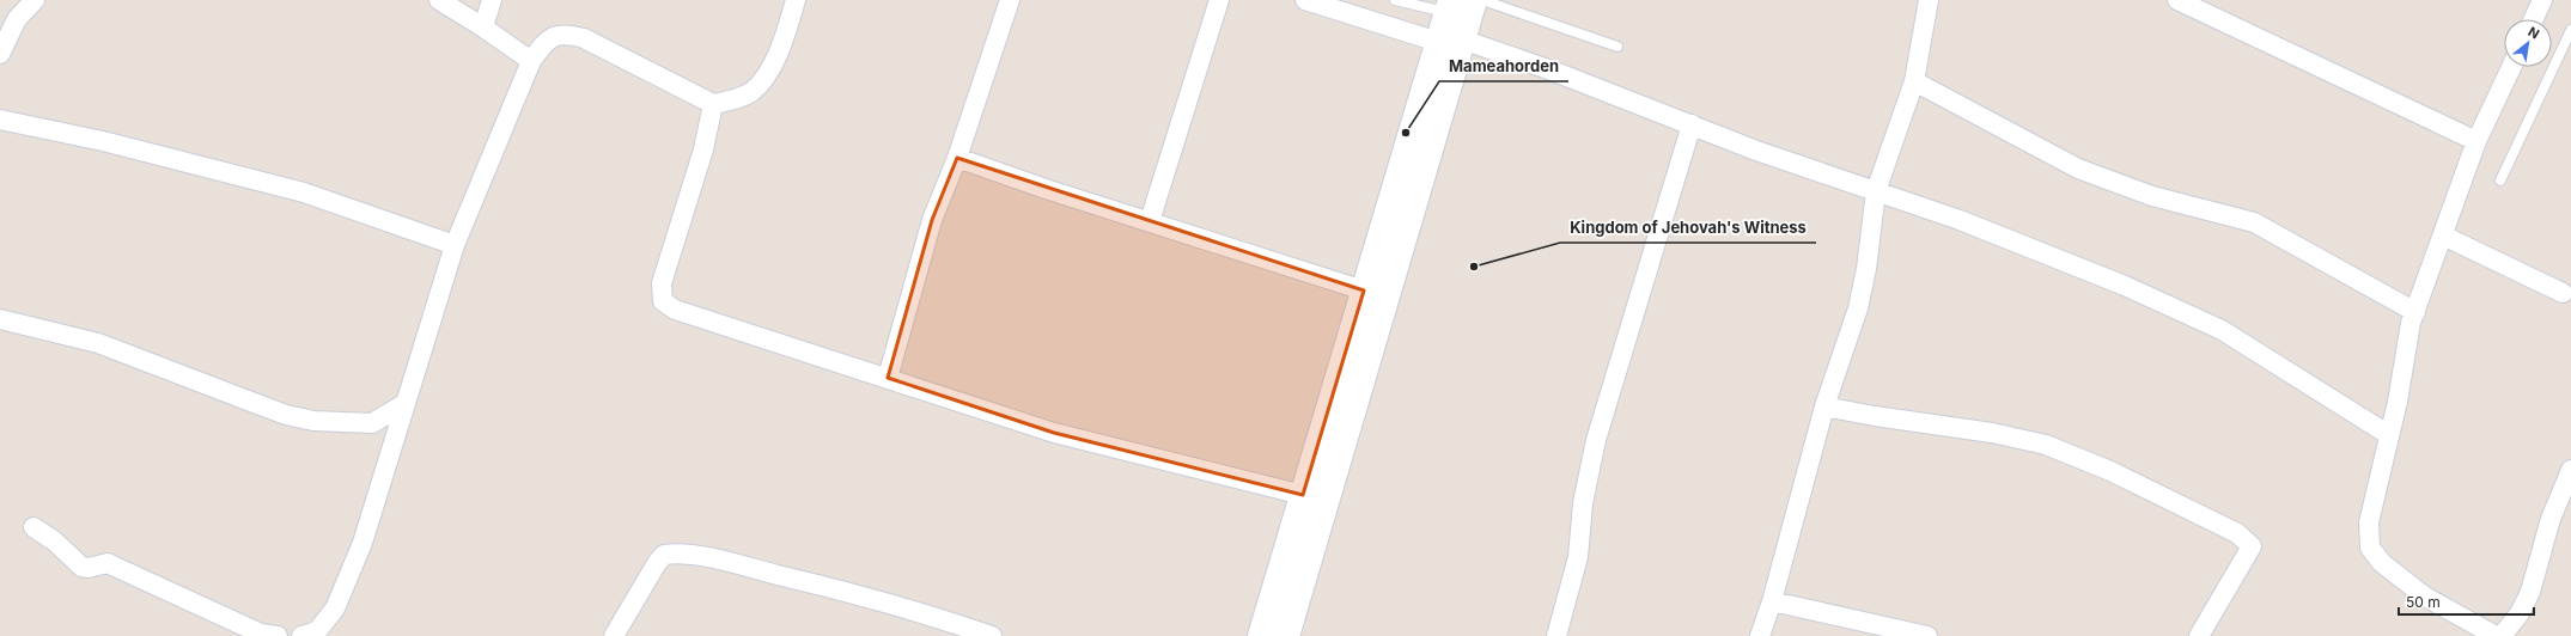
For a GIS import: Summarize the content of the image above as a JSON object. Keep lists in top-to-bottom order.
{
  "places": ["Mameahorden", "Kingdom of Jehovah's Witness"],
  "scale_bar": "50 m",
  "north": "top right"
}
